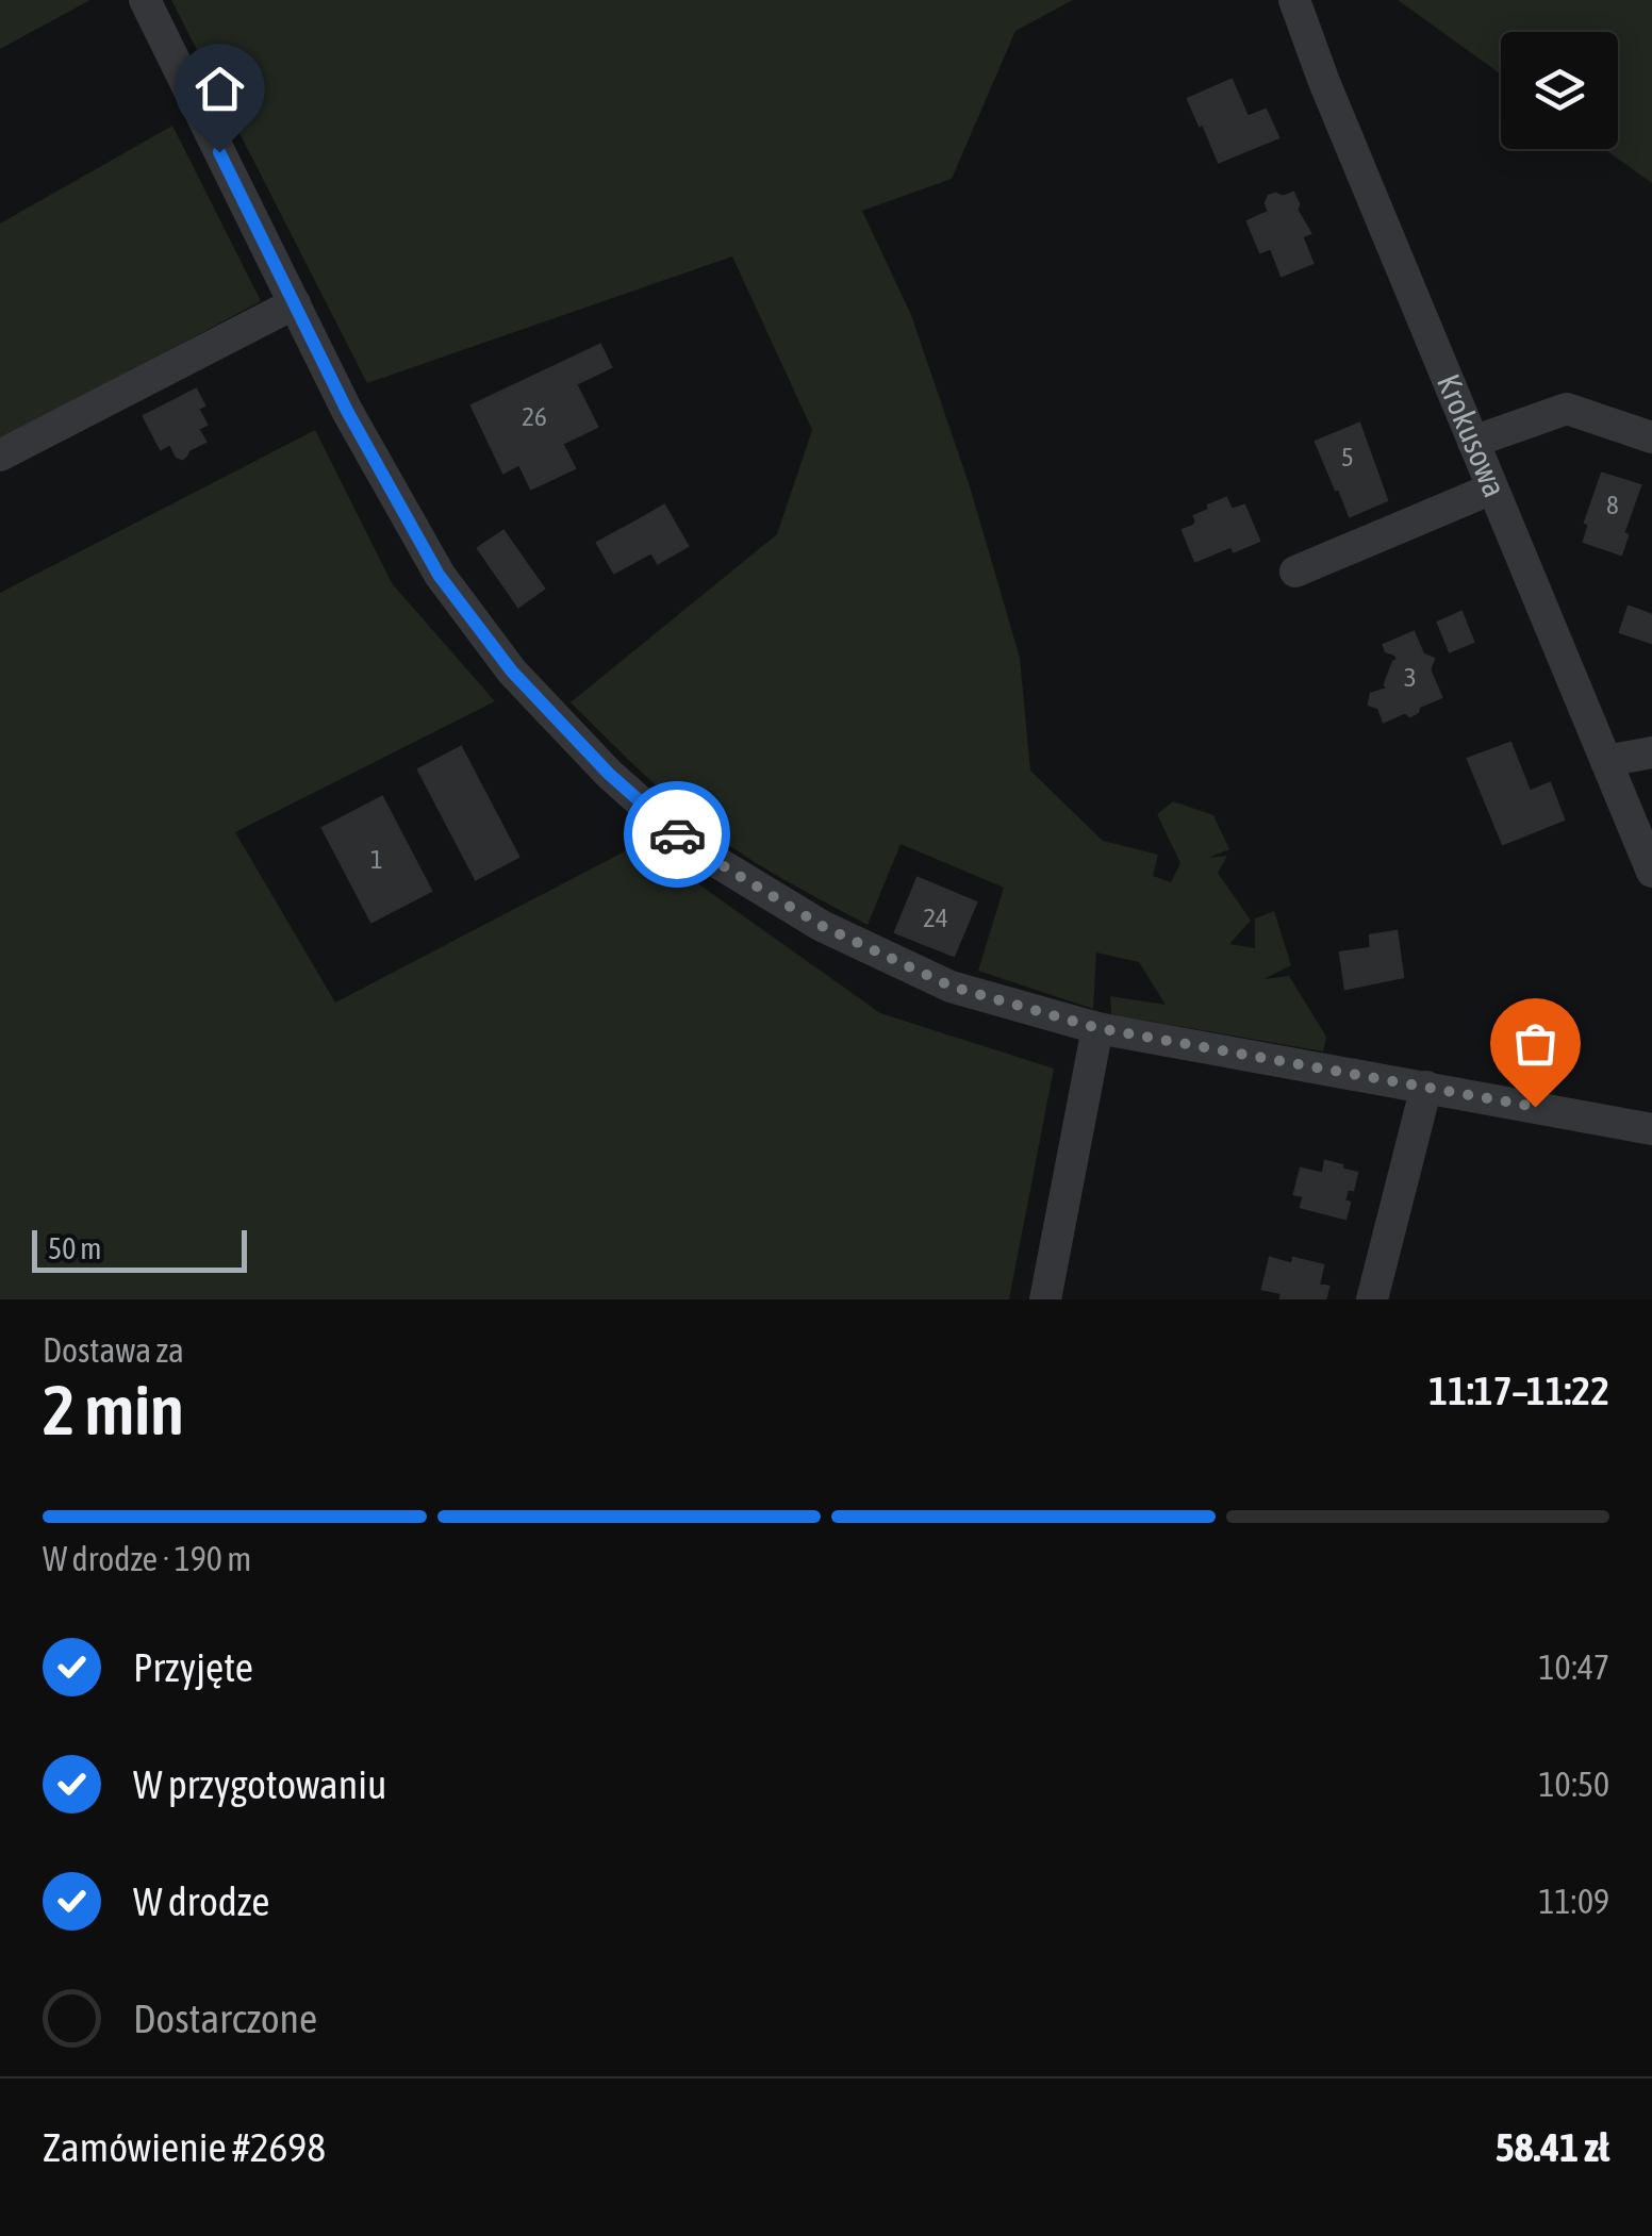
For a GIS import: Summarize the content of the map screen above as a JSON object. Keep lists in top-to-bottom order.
{
  "streets": {
    "street": ["Krokusowa"]
  },
  "house_numbers": [
    "26",
    "5",
    "8",
    "3",
    "1",
    "24"
  ],
  "scale_bar": "50 m",
  "page": {
    "scale": "50 m",
    "heading": ["2 min", "Dostawa za", "11:17–11:22"],
    "panel": ["Zamówienie #2698", "58.41 zł"],
    "bar": "W drodze · 190 m",
    "list": [
      ["Przyjęte", "10:47"],
      ["W przygotowaniu", "10:50"],
      ["W drodze", "11:09"],
      "Dostarczone"
    ]
  }
}
